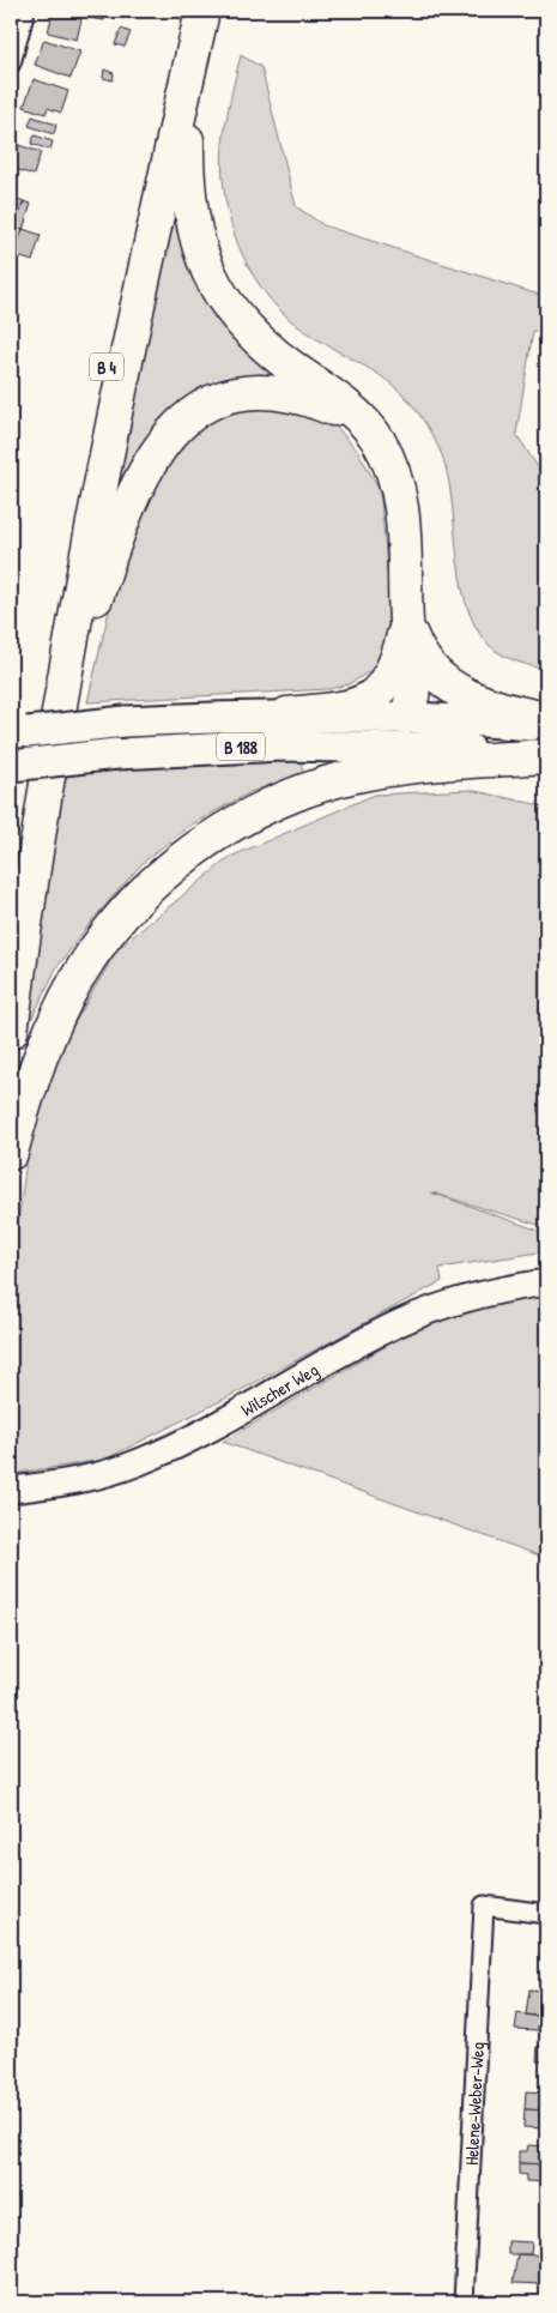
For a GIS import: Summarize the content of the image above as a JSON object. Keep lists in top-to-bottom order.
{
  "streets": {
    "highway": ["B 4"],
    "main road": ["B 188"],
    "street": ["Wilscher Weg", "Helene-Weber-Weg"]
  }
}
